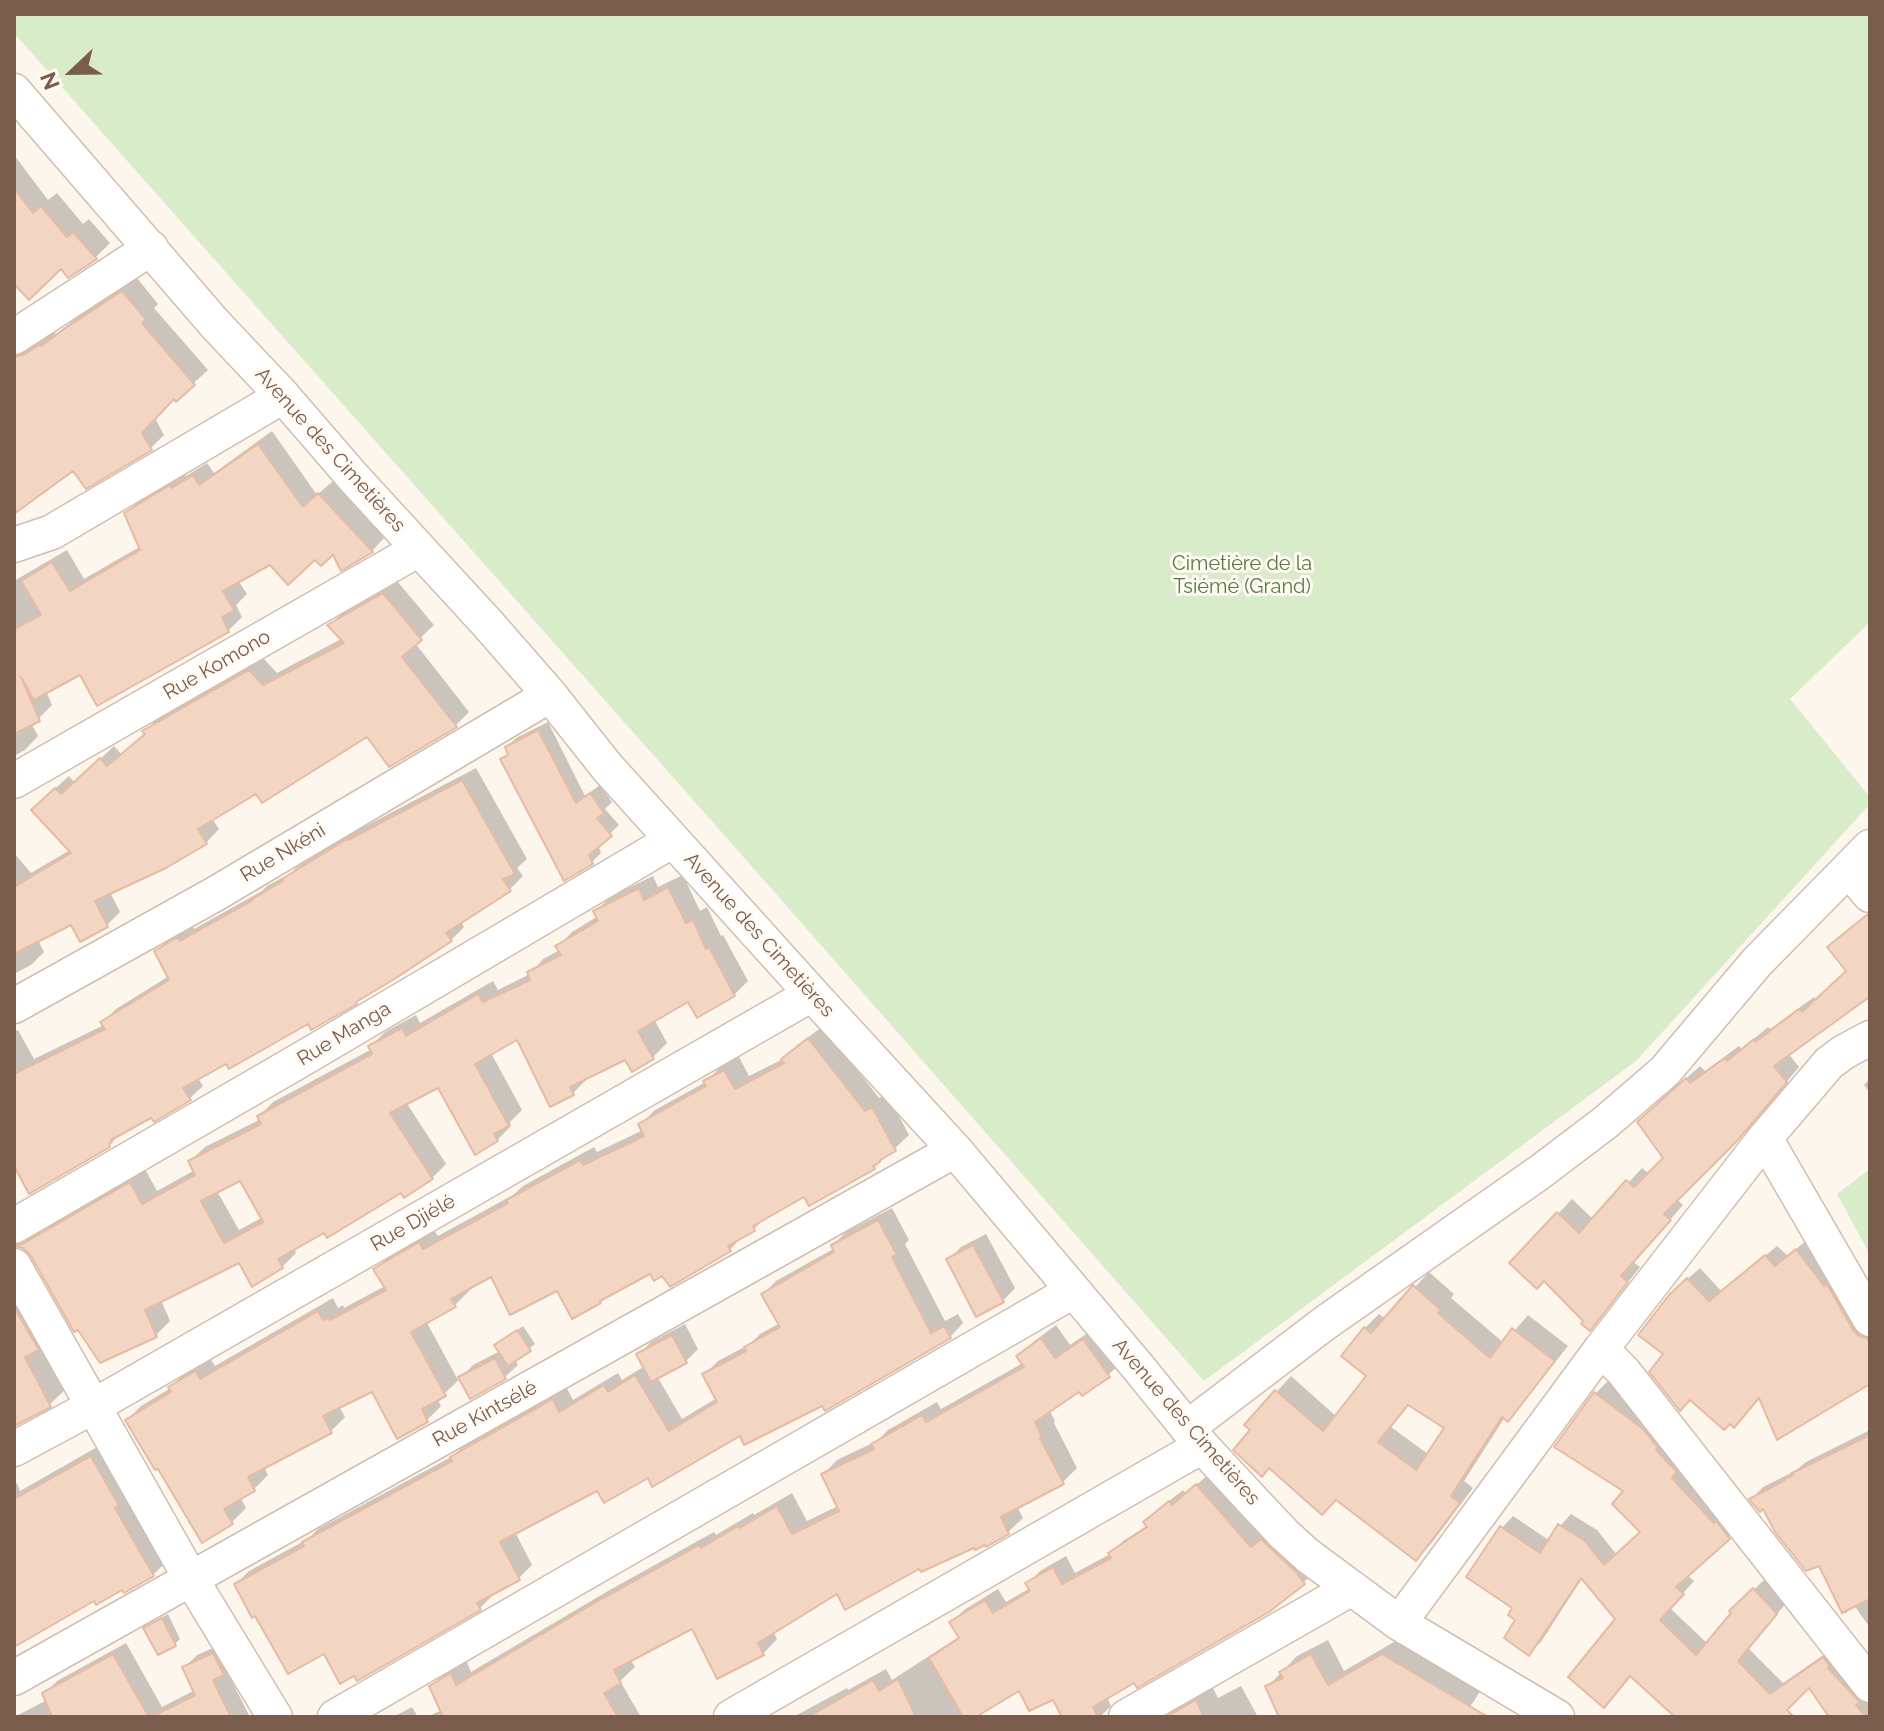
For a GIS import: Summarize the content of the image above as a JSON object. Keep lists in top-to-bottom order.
{
  "streets": {
    "street": [
      "Avenue des Cimetières",
      "Rue Komono",
      "Rue Nkéni",
      "Rue Manga",
      "Rue Djiélé",
      "Rue Kintsélé"
    ]
  },
  "crossings": [
    ["Avenue des Cimetières", "Rue Komono"],
    ["Avenue des Cimetières", "Rue Nkéni"],
    ["Avenue des Cimetières", "Rue Manga"],
    ["Avenue des Cimetières", "Rue Djiélé"],
    ["Avenue des Cimetières", "Rue Kintsélé"]
  ],
  "parks": ["Cimetière de la Tsiémé (Grand)"],
  "north": "left"
}
